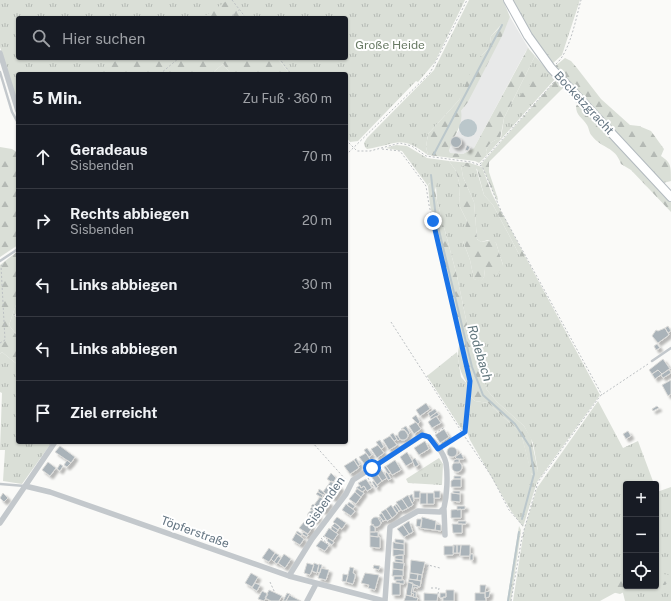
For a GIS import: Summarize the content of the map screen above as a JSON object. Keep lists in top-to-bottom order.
{
  "streets": {
    "street": ["Bocketzgracht", "Sisbenden", "Töpferstraße"]
  },
  "crossings": [
    ["Sisbenden", "Töpferstraße"]
  ],
  "water": ["Rodebach"],
  "parks": ["Große Heide"],
  "page": {
    "search": "Hier suchen",
    "heading": ["5 Min.", "Zu Fuß · 360 m"],
    "list": [
      ["Geradeaus", "Sisbenden", "70 m"],
      ["Rechts abbiegen", "Sisbenden", "20 m"],
      ["Links abbiegen", "30 m"],
      ["Links abbiegen", "240 m"],
      "Ziel erreicht"
    ],
    "map_buttons": ["+", "−"]
  }
}
